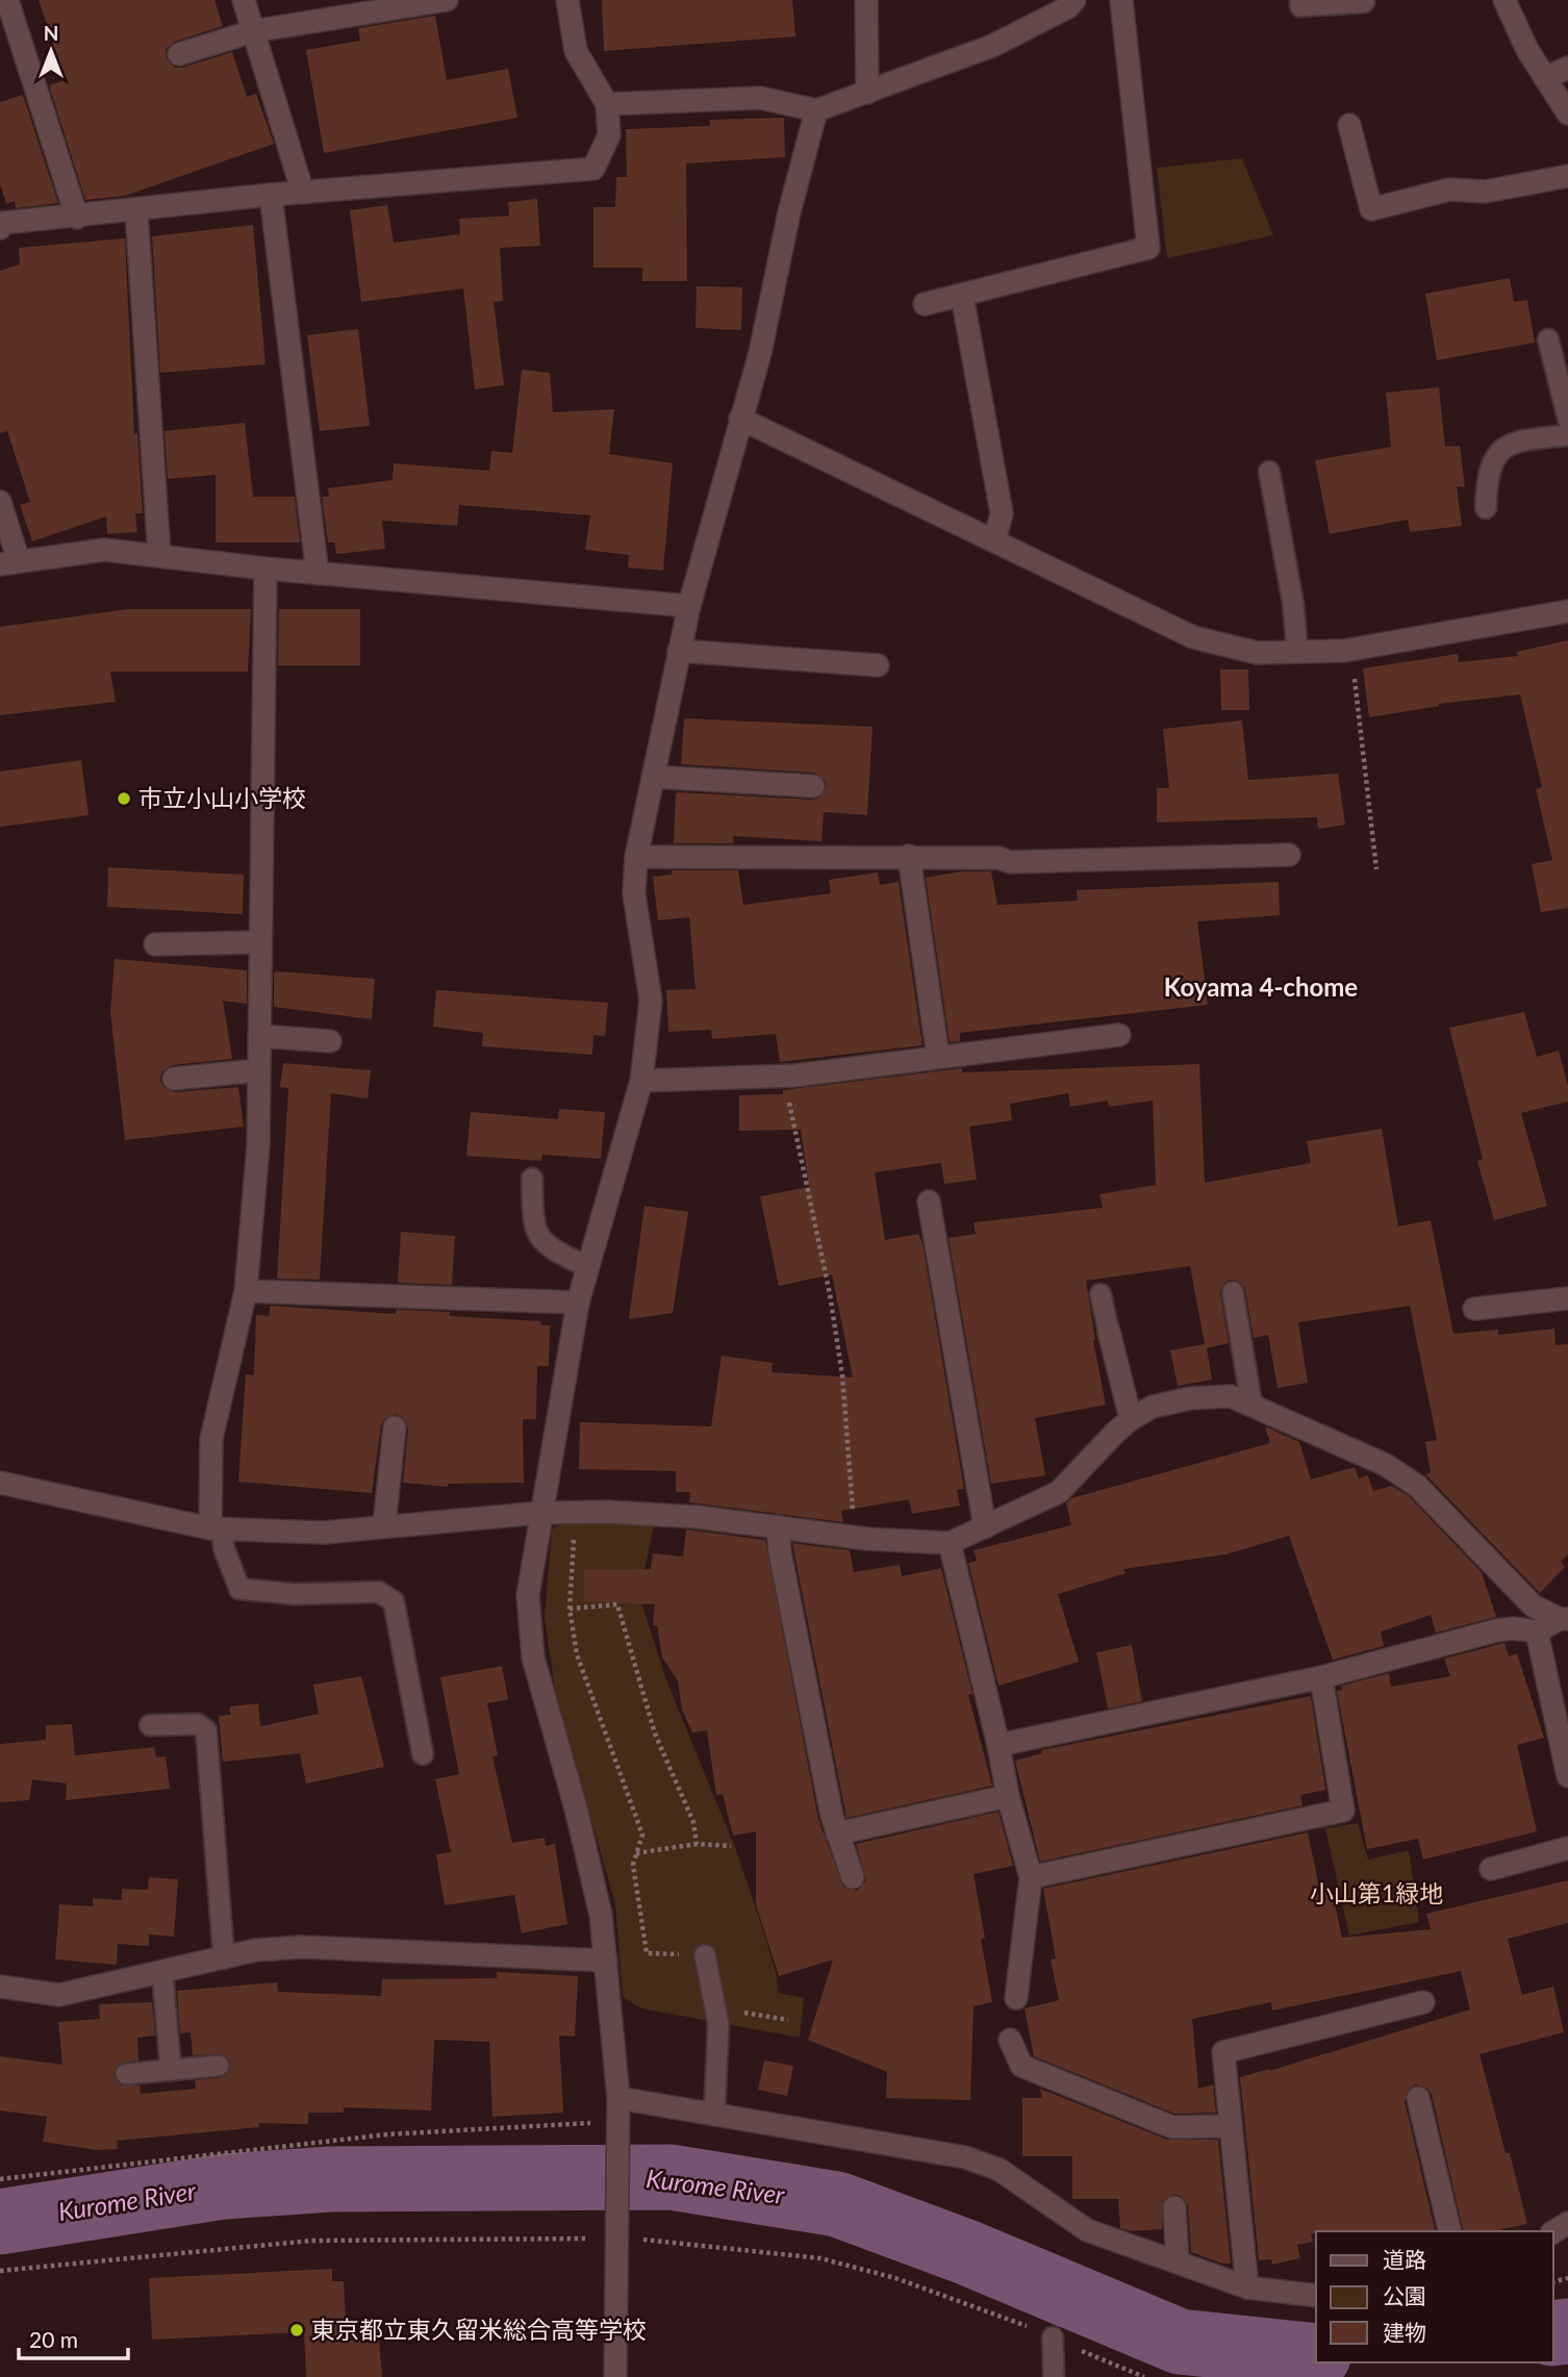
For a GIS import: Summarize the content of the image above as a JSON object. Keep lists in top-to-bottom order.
{
  "districts": ["Koyama 4-chome"],
  "water": ["Kurome River"],
  "parks": ["小山第1緑地"],
  "places": ["市立小山小学校", "東京都立東久留米総合高等学校"],
  "legend": ["道路", "公園", "建物"],
  "scale_bar": "20 m",
  "north": "top"
}
